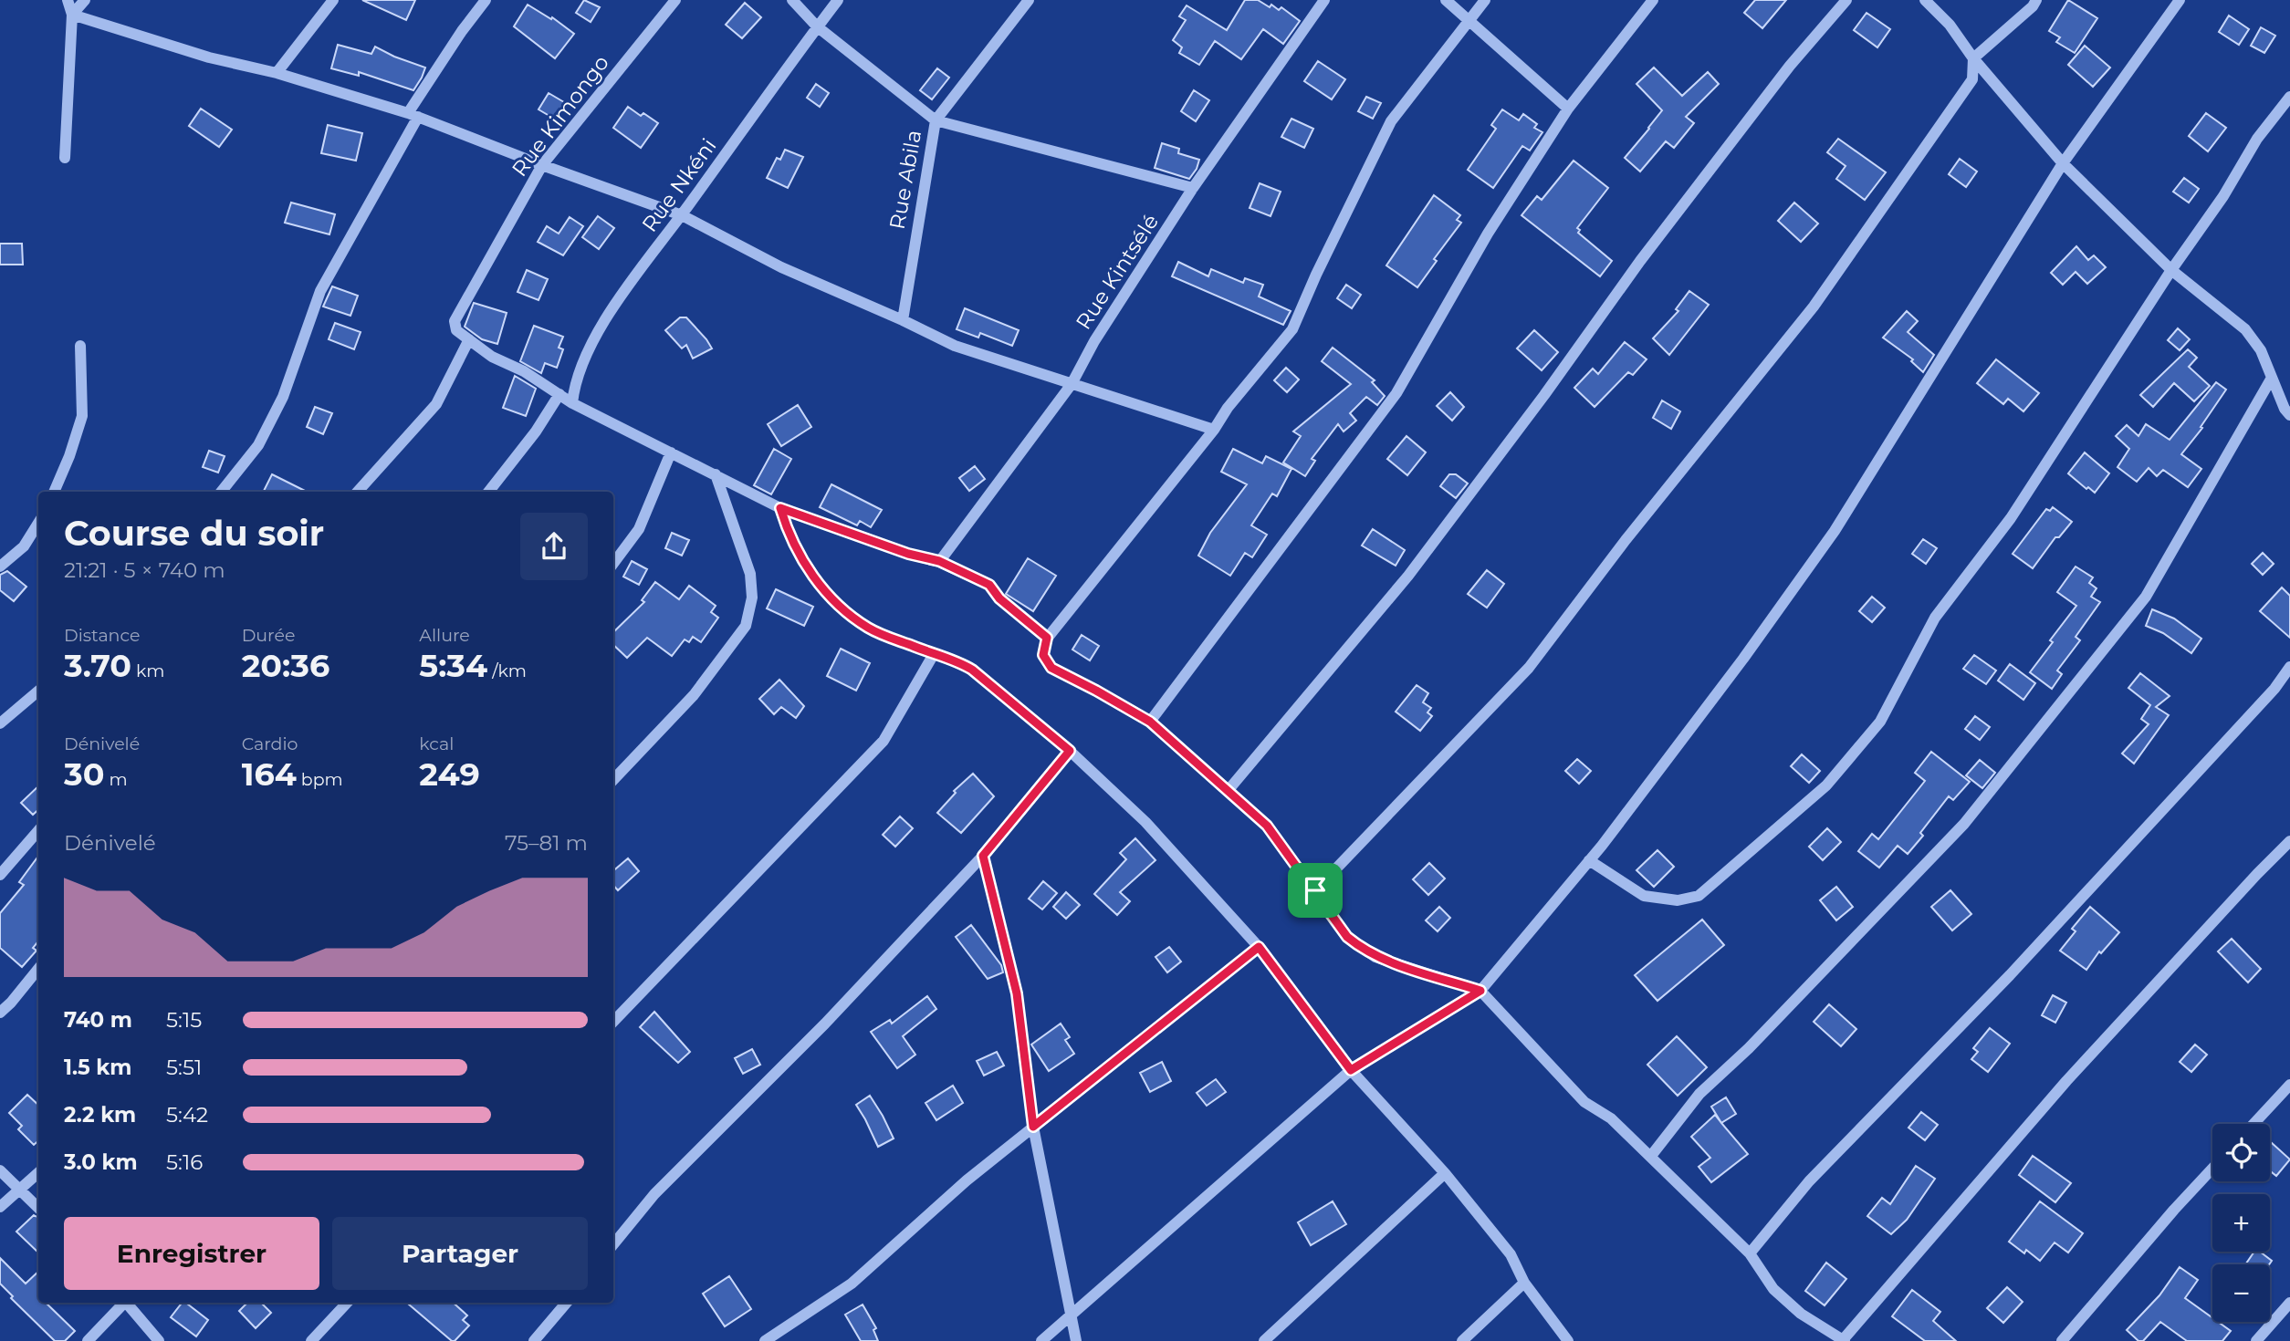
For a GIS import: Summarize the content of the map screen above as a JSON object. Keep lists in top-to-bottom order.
{
  "streets": {
    "street": [
      "Rue Kimongo",
      "Rue Abila",
      "Rue Nkéni",
      "Rue Kintsélé"
    ]
  },
  "page": {
    "heading": ["Course du soir", "21:21 · 5 × 740 m"],
    "stats": [
      ["Distance", "3.70 km"],
      ["Durée", "20:36"],
      ["Allure", "5:34 /km"],
      ["Dénivelé", "30 m"],
      ["Cardio", "164 bpm"],
      ["kcal", "249"]
    ],
    "chart": ["Dénivelé", "75–81 m"],
    "list": [
      {
        "name": "740 m",
        "note": "5:15"
      },
      {
        "name": "1.5 km",
        "note": "5:51"
      },
      {
        "name": "2.2 km",
        "note": "5:42"
      },
      {
        "name": "3.0 km",
        "note": "5:16"
      }
    ],
    "map_buttons": ["+", "−"],
    "buttons": ["Enregistrer", "Partager"]
  }
}
